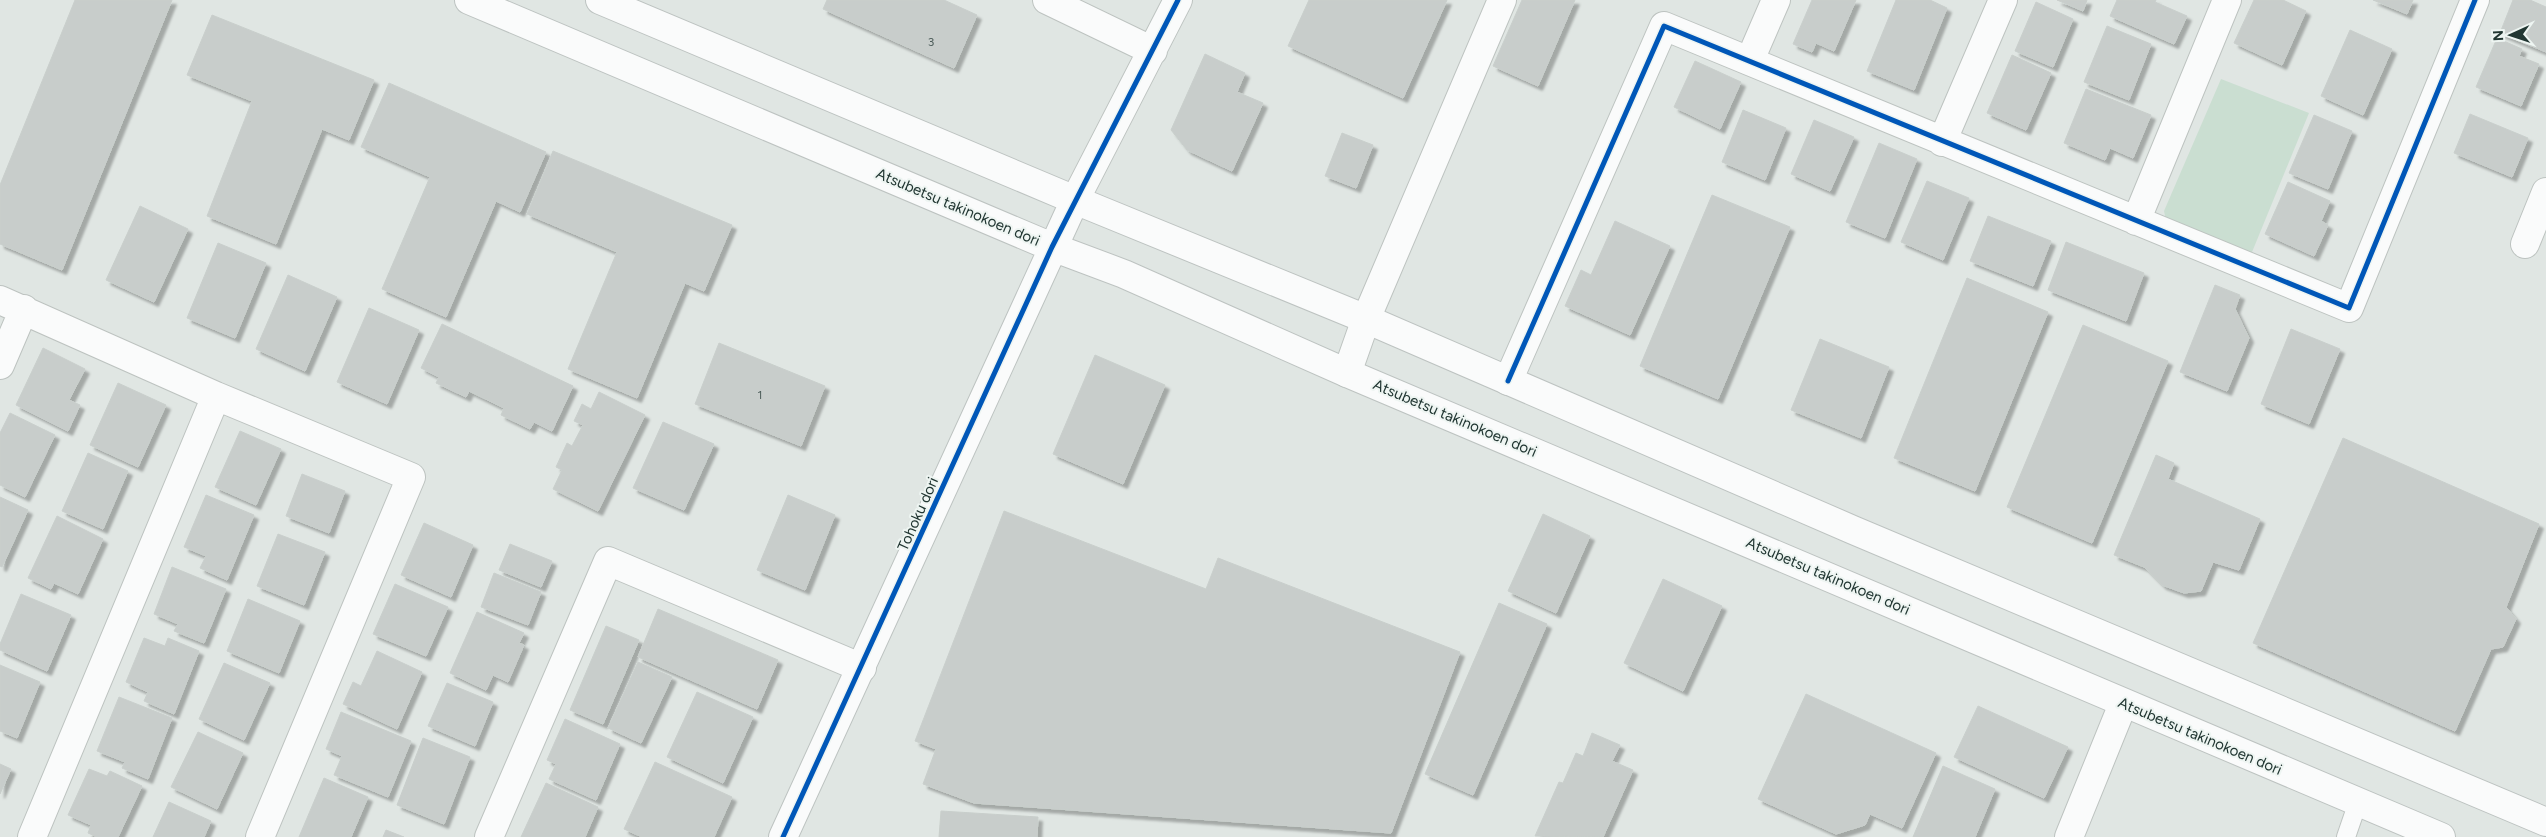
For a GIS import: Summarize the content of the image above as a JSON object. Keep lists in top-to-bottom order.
{
  "streets": {
    "street": ["Atsubetsu takinokoen dori", "Tohoku dori"]
  },
  "crossings": [
    ["Atsubetsu takinokoen dori", "Tohoku dori"]
  ],
  "house_numbers": ["3", "1"],
  "north": "left"
}
